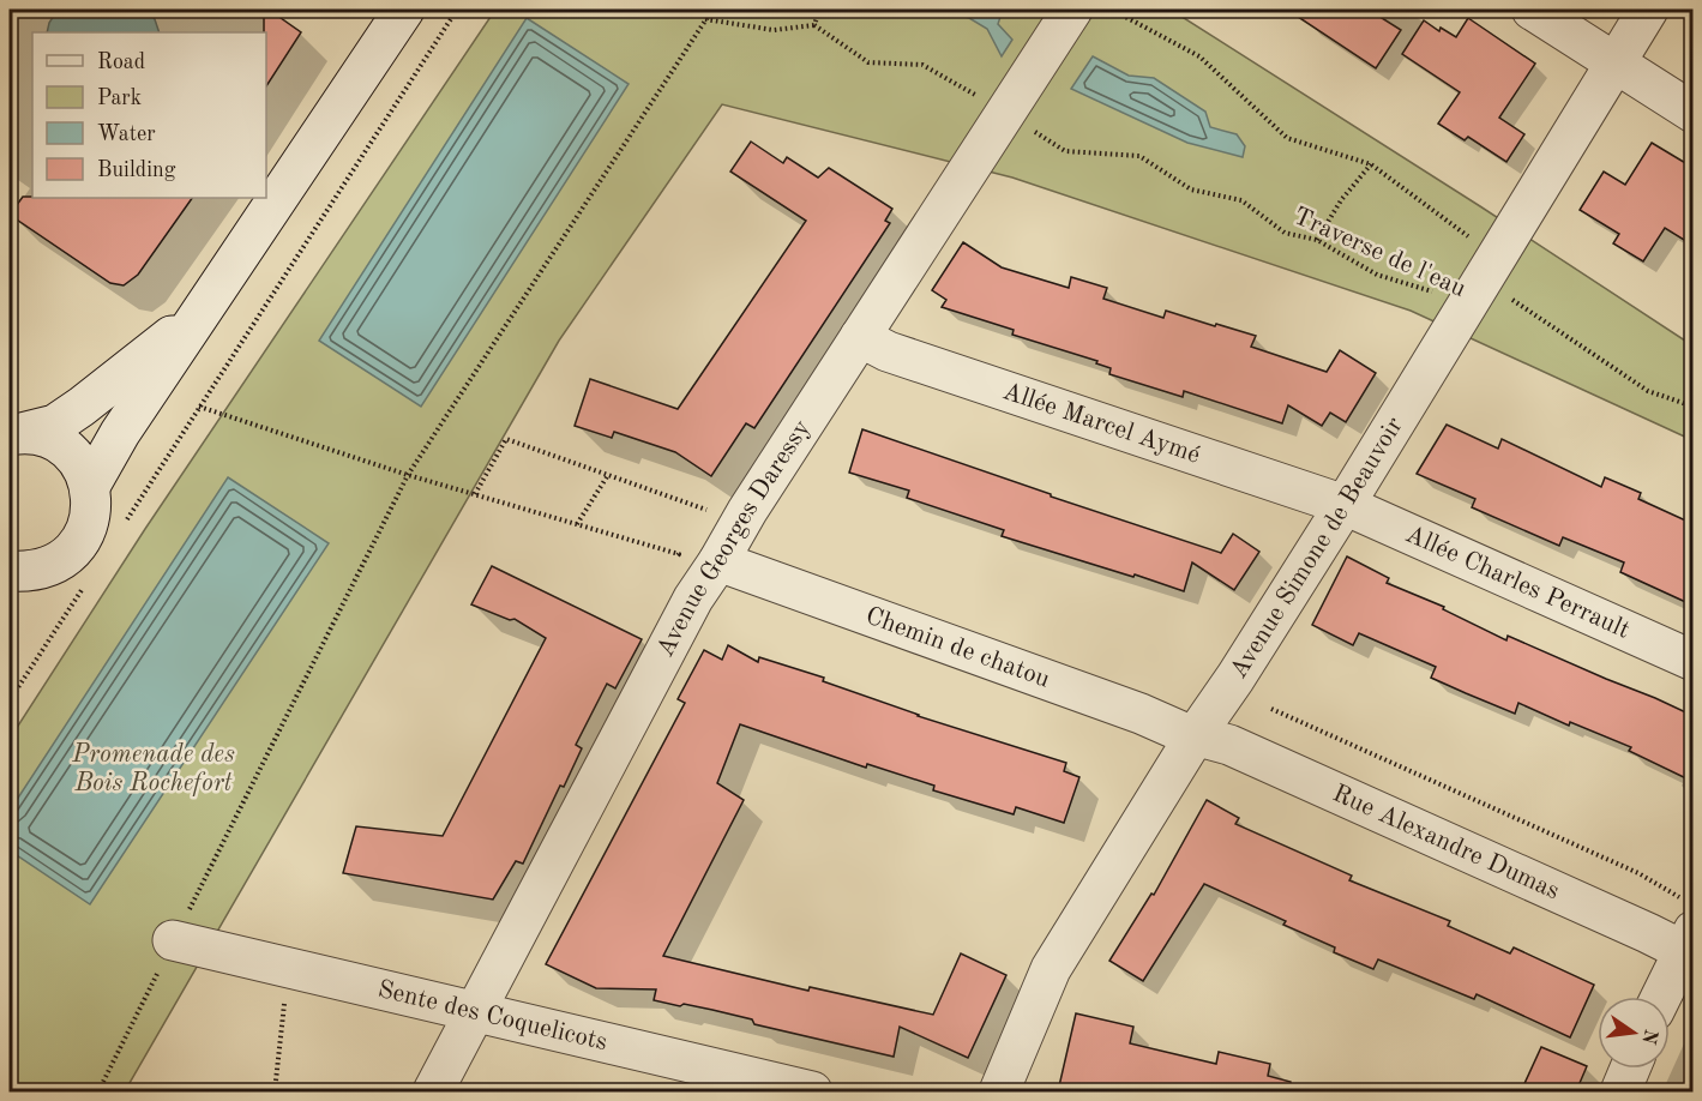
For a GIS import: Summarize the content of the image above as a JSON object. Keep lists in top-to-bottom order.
{
  "streets": {
    "street": [
      "Allée Marcel Aymé",
      "Avenue Georges Daressy",
      "Avenue Simone de Beauvoir",
      "Allée Charles Perrault",
      "Chemin de chatou",
      "Rue Alexandre Dumas",
      "Sente des Coquelicots"
    ],
    "path": ["Traverse de l'eau"]
  },
  "crossings": [
    ["Traverse de l'eau", "Avenue Georges Daressy"],
    ["Traverse de l'eau", "Avenue Simone de Beauvoir"],
    ["Allée Marcel Aymé", "Avenue Georges Daressy"],
    ["Allée Marcel Aymé", "Avenue Simone de Beauvoir"],
    ["Allée Marcel Aymé", "Allée Charles Perrault"],
    ["Avenue Georges Daressy", "Chemin de chatou"],
    ["Avenue Georges Daressy", "Sente des Coquelicots"],
    ["Avenue Simone de Beauvoir", "Allée Charles Perrault"],
    ["Avenue Simone de Beauvoir", "Chemin de chatou"],
    ["Avenue Simone de Beauvoir", "Rue Alexandre Dumas"],
    ["Chemin de chatou", "Rue Alexandre Dumas"]
  ],
  "parks": ["Promenade des Bois Rochefort"],
  "legend": [
    "Road",
    "Park",
    "Water",
    "Building"
  ],
  "north": "right"
}
